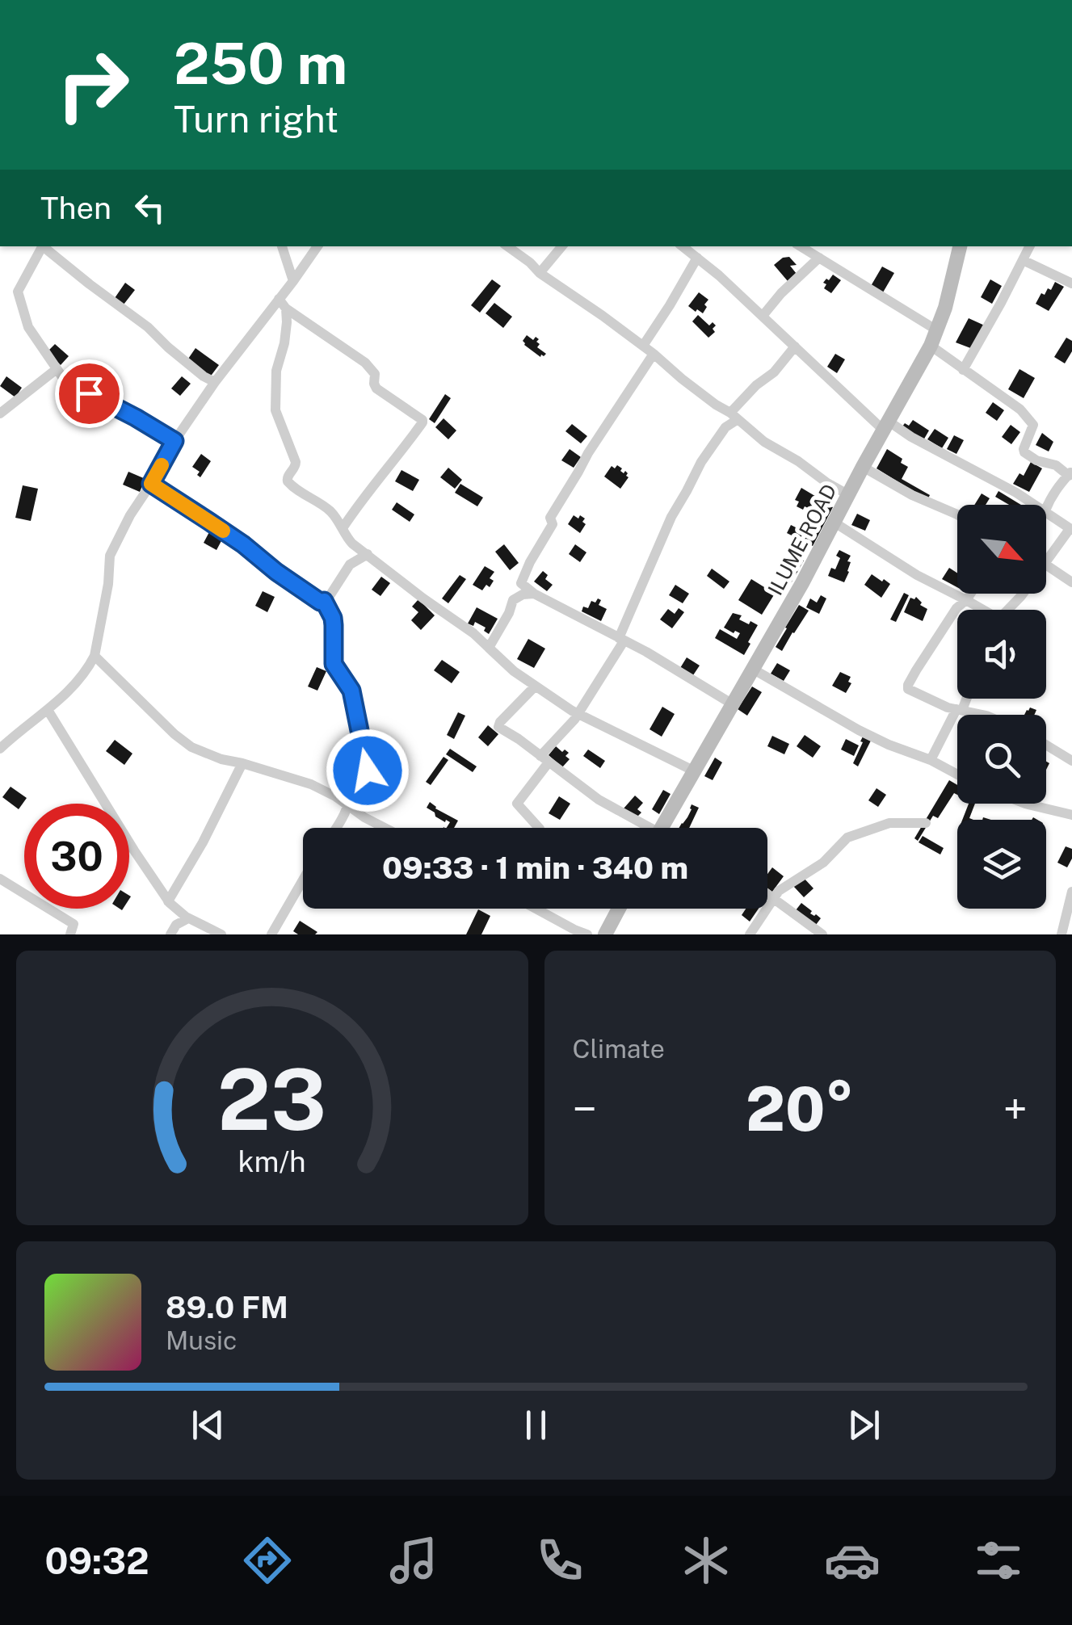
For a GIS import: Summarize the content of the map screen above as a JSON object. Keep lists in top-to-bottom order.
{
  "streets": {
    "street": ["ILUME ROAD"]
  },
  "north": "bottom right",
  "page": {
    "turn": ["250 m", "Turn right"],
    "then": "Then",
    "limit": "30",
    "trip": "09:33 · 1 min · 340 m",
    "tile": "Climate",
    "heat": ["−", "20°", "+"],
    "song": ["89.0 FM", "Music"],
    "tabs": "09:32",
    "gauge": ["23", "km/h"]
  }
}
